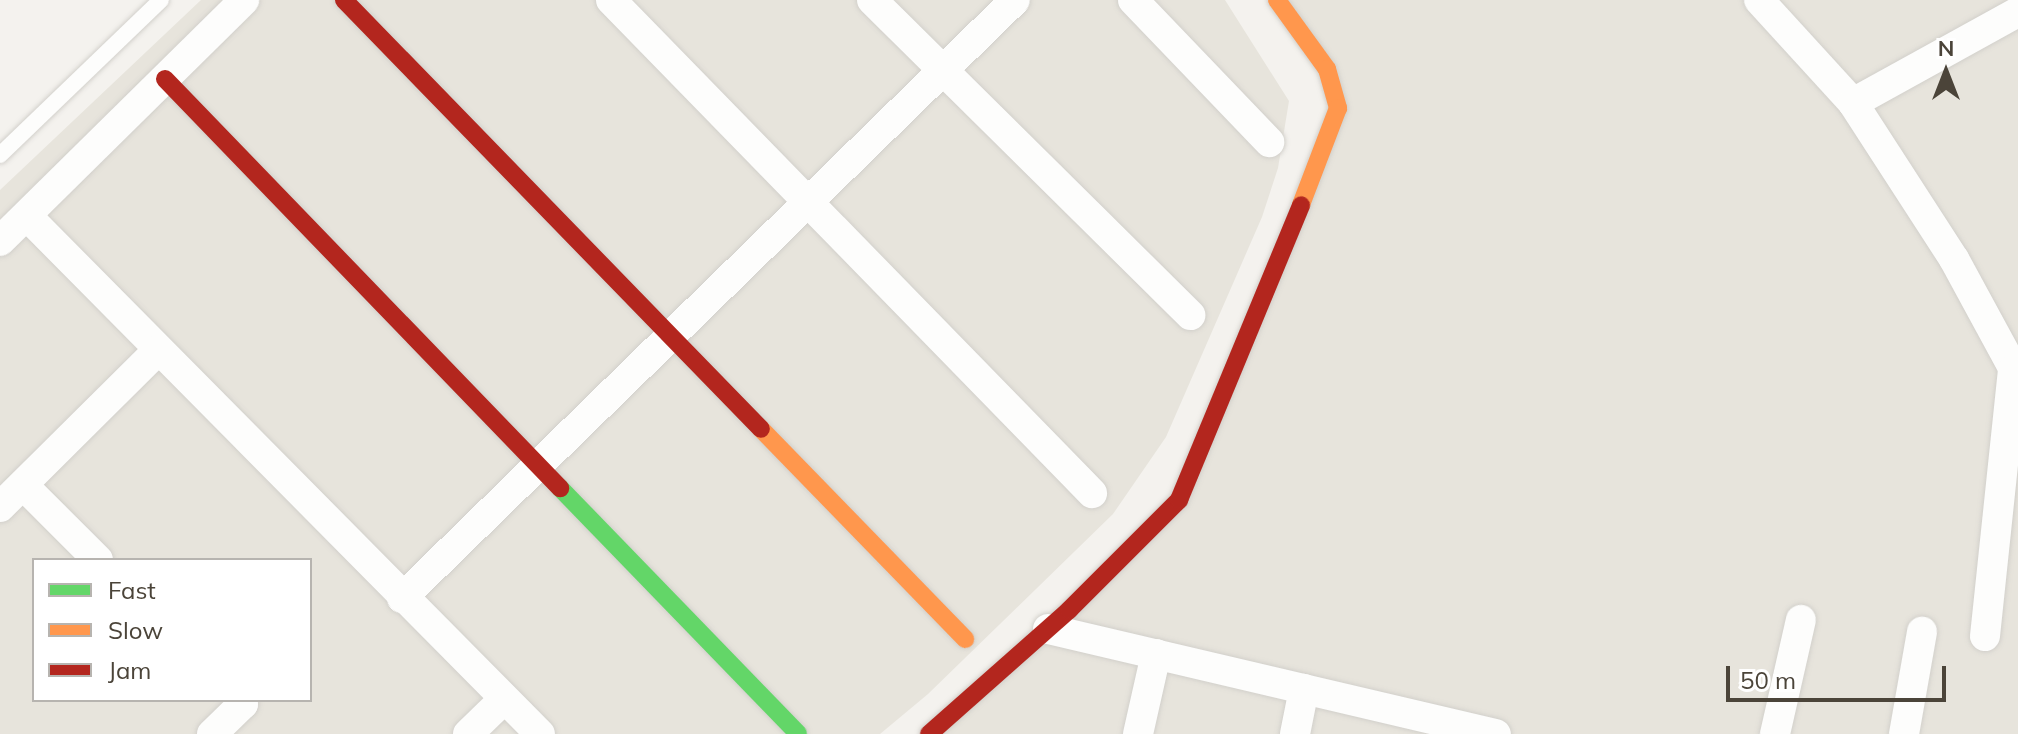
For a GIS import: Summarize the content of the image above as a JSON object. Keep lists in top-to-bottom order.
{
  "legend": ["Fast", "Slow", "Jam"],
  "scale_bar": "50 m",
  "north": "top"
}
